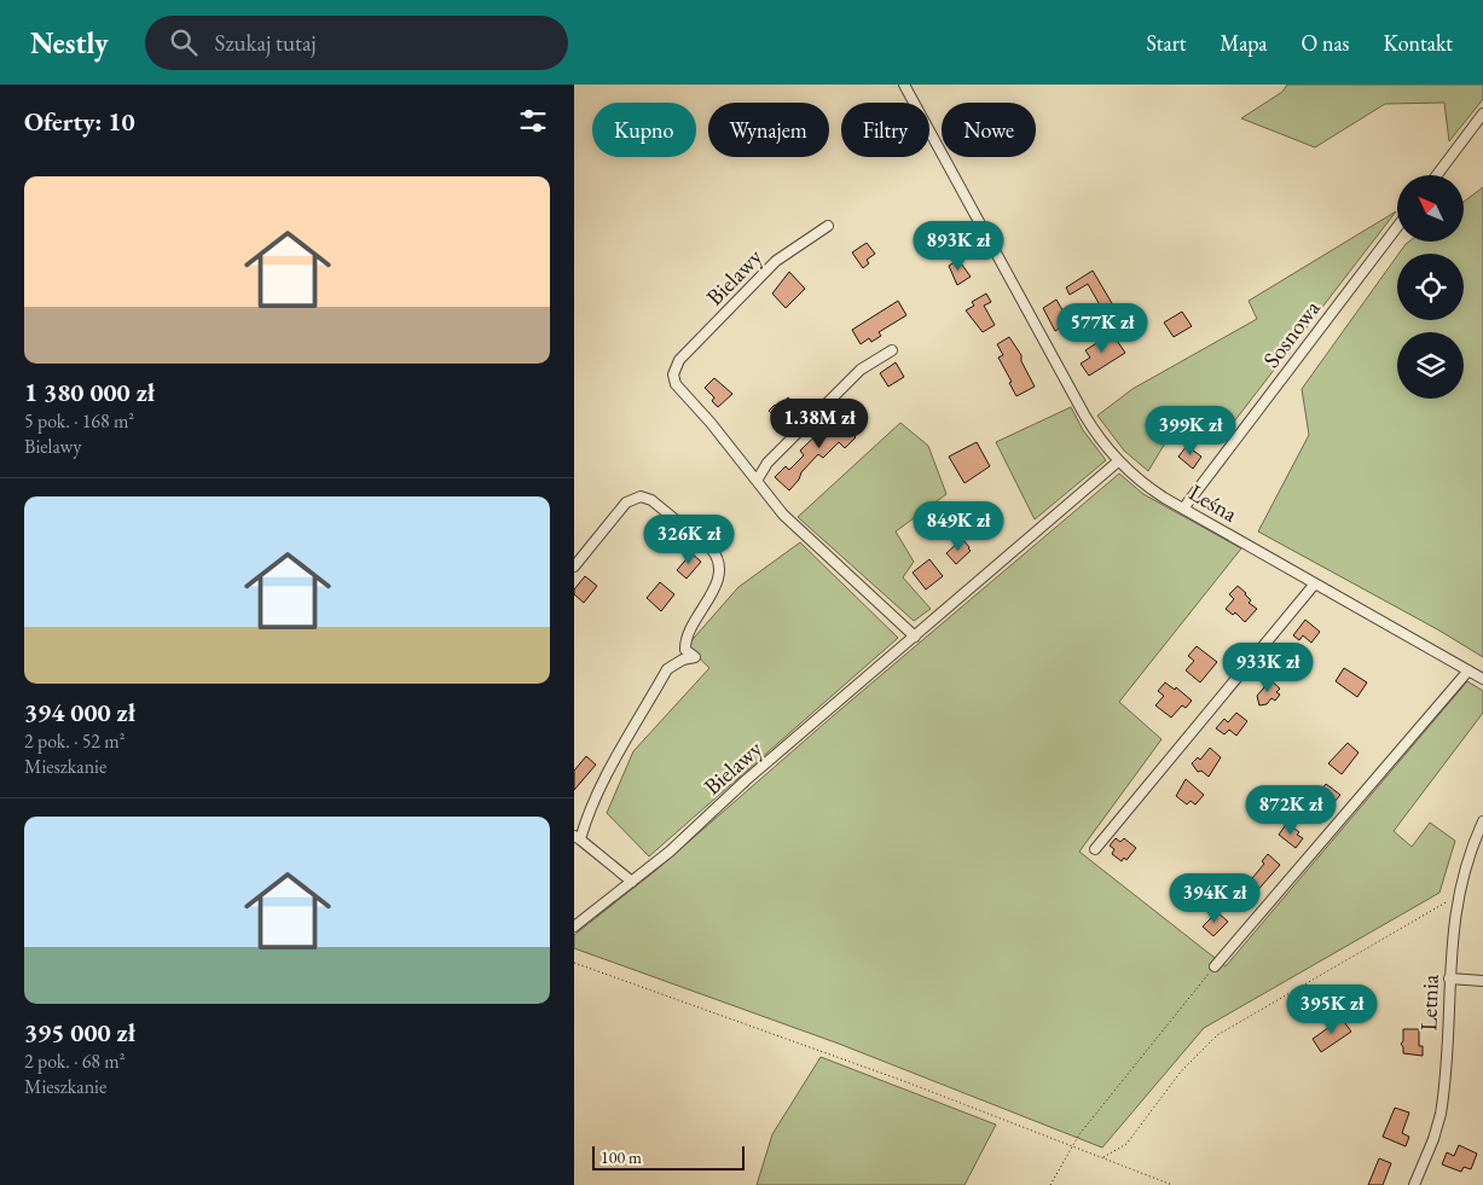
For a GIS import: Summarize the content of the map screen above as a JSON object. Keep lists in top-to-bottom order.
{
  "streets": {
    "street": [
      "Bielawy",
      "Sosnowa",
      "Leśna",
      "Letnia"
    ]
  },
  "crossings": [
    ["Bielawy", "Leśna"],
    ["Sosnowa", "Leśna"]
  ],
  "scale_bar": "100 m",
  "north": "top left",
  "page": {
    "header": "Nestly",
    "search": "Szukaj tutaj",
    "nav": [
      "Start",
      "Mapa",
      "O nas",
      "Kontakt"
    ],
    "heading": "Oferty: 10",
    "chip": [
      "Kupno",
      "Wynajem",
      "Filtry",
      "Nowe"
    ],
    "list": [
      {
        "name": "1 380 000 zł",
        "note": "5 pok. · 168 m² · Bielawy"
      },
      {
        "name": "394 000 zł",
        "note": "2 pok. · 52 m² · Mieszkanie"
      },
      {
        "name": "395 000 zł",
        "note": "2 pok. · 68 m² · Mieszkanie"
      }
    ],
    "price": [
      "893K zł",
      "577K zł",
      "1.38M zł",
      "399K zł",
      "849K zł",
      "326K zł",
      "933K zł",
      "872K zł",
      "394K zł",
      "395K zł"
    ],
    "scale": "100 m"
  }
}
